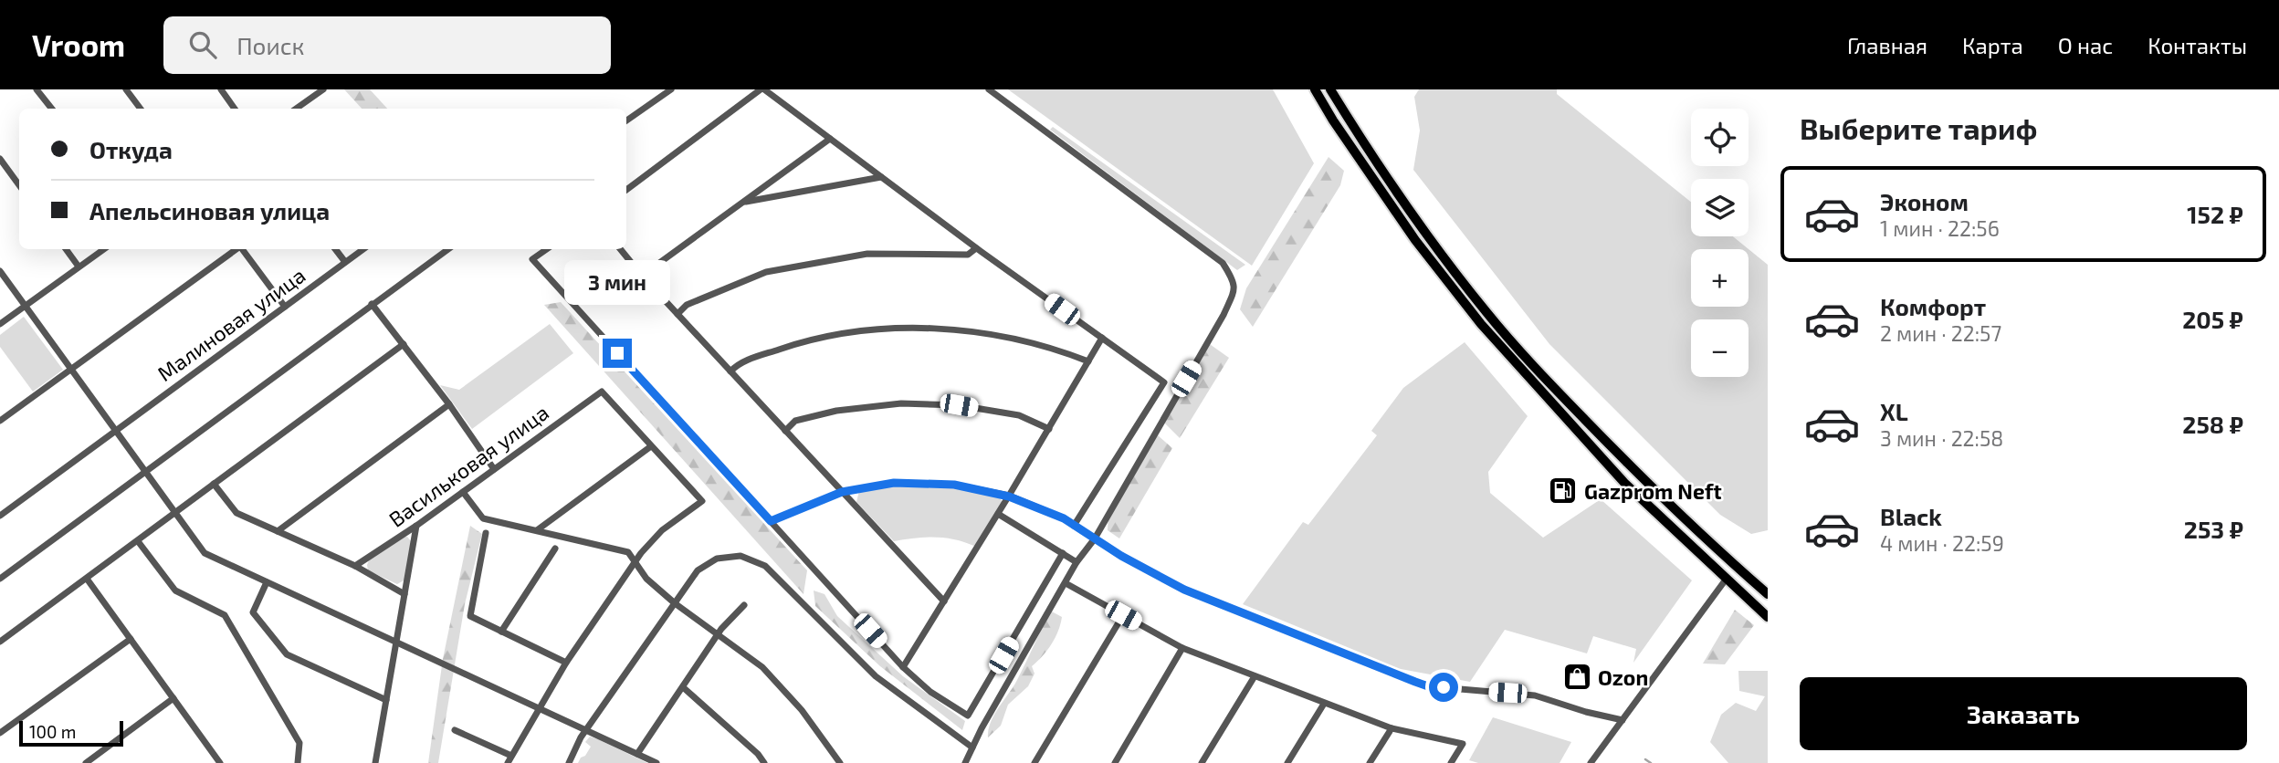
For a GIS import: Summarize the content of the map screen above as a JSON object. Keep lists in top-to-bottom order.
{
  "streets": {
    "street": ["Малиновая улица", "Васильковая улица"]
  },
  "places": {
    "fuel station": ["Gazprom Neft"],
    "shop": ["Ozon"]
  },
  "scale_bar": "100 m",
  "page": {
    "header": "Vroom",
    "search": "Поиск",
    "nav": [
      "Главная",
      "Карта",
      "О нас",
      "Контакты"
    ],
    "heading": "Выберите тариф",
    "map_buttons": ["+", "−"],
    "banner": ["Откуда", "Апельсиновая улица"],
    "list": [
      {
        "name": "Эконом",
        "note": "1 мин · 22:56",
        "value": "152 ₽"
      },
      {
        "name": "Комфорт",
        "note": "2 мин · 22:57",
        "value": "205 ₽"
      },
      {
        "name": "XL",
        "note": "3 мин · 22:58",
        "value": "258 ₽"
      },
      {
        "name": "Black",
        "note": "4 мин · 22:59",
        "value": "253 ₽"
      }
    ],
    "bubble": "3 мин",
    "buttons": "Заказать",
    "scale": "100 m"
  }
}
